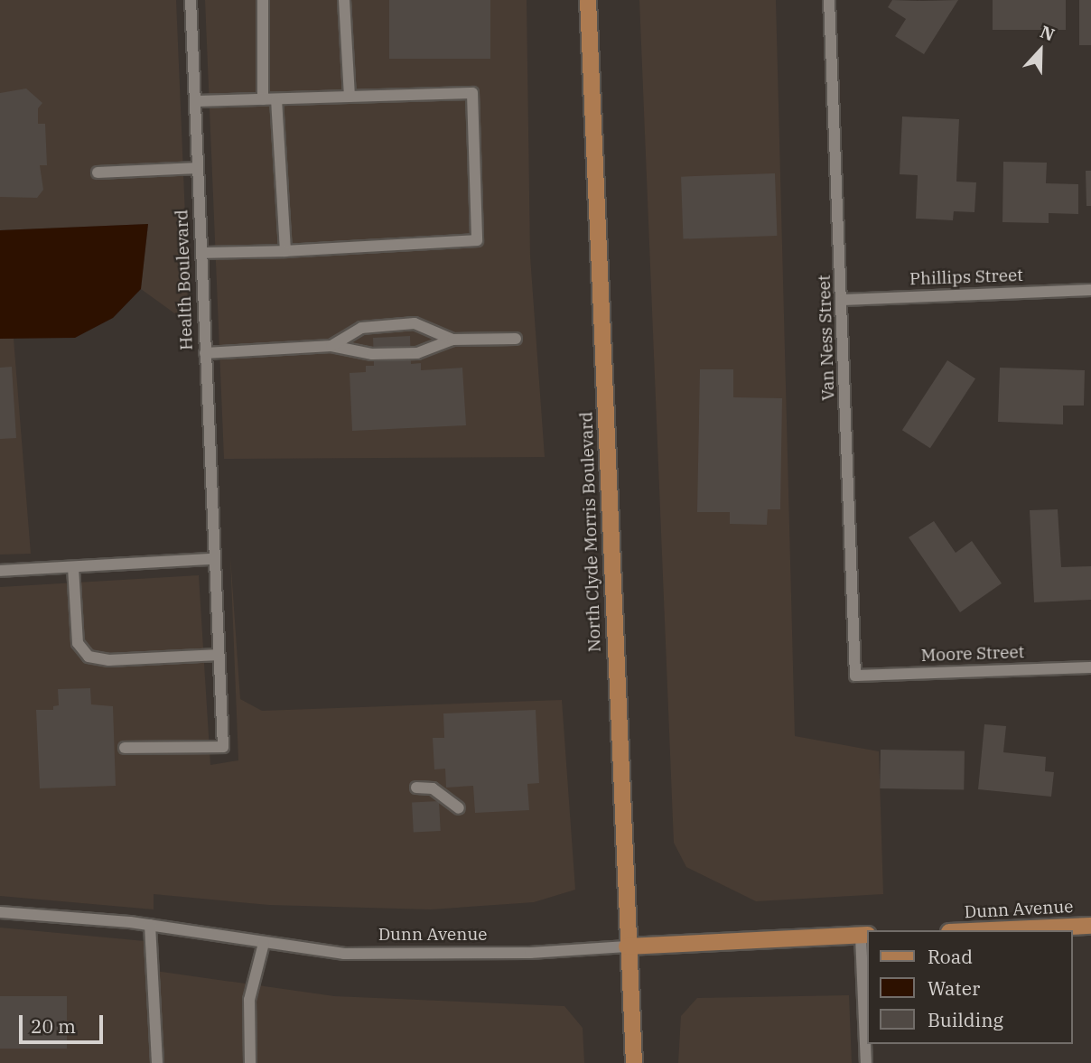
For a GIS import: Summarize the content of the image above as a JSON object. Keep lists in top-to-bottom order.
{
  "streets": {
    "main road": ["North Clyde Morris Boulevard", "Dunn Avenue"],
    "street": [
      "Phillips Street",
      "Health Boulevard",
      "Van Ness Street",
      "Moore Street"
    ]
  },
  "crossings": [
    ["Phillips Street", "Van Ness Street"],
    ["Van Ness Street", "Moore Street"],
    ["North Clyde Morris Boulevard", "Dunn Avenue"]
  ],
  "legend": ["Road", "Water", "Building"],
  "scale_bar": "20 m",
  "north": "top"
}
